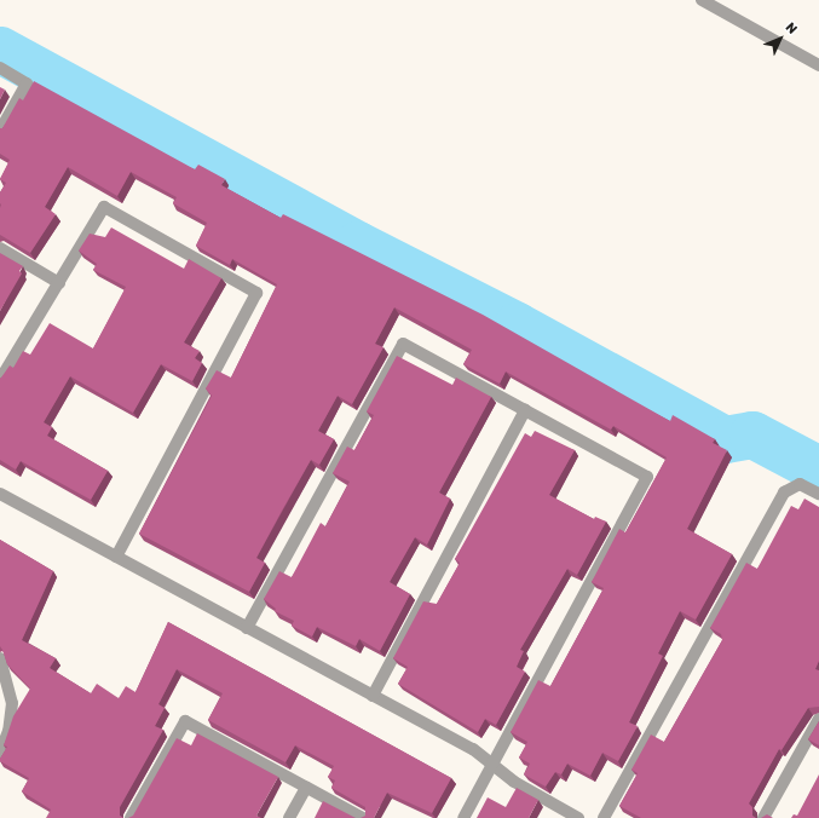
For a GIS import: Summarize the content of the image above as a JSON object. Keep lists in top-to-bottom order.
{
  "north": "top right"
}
